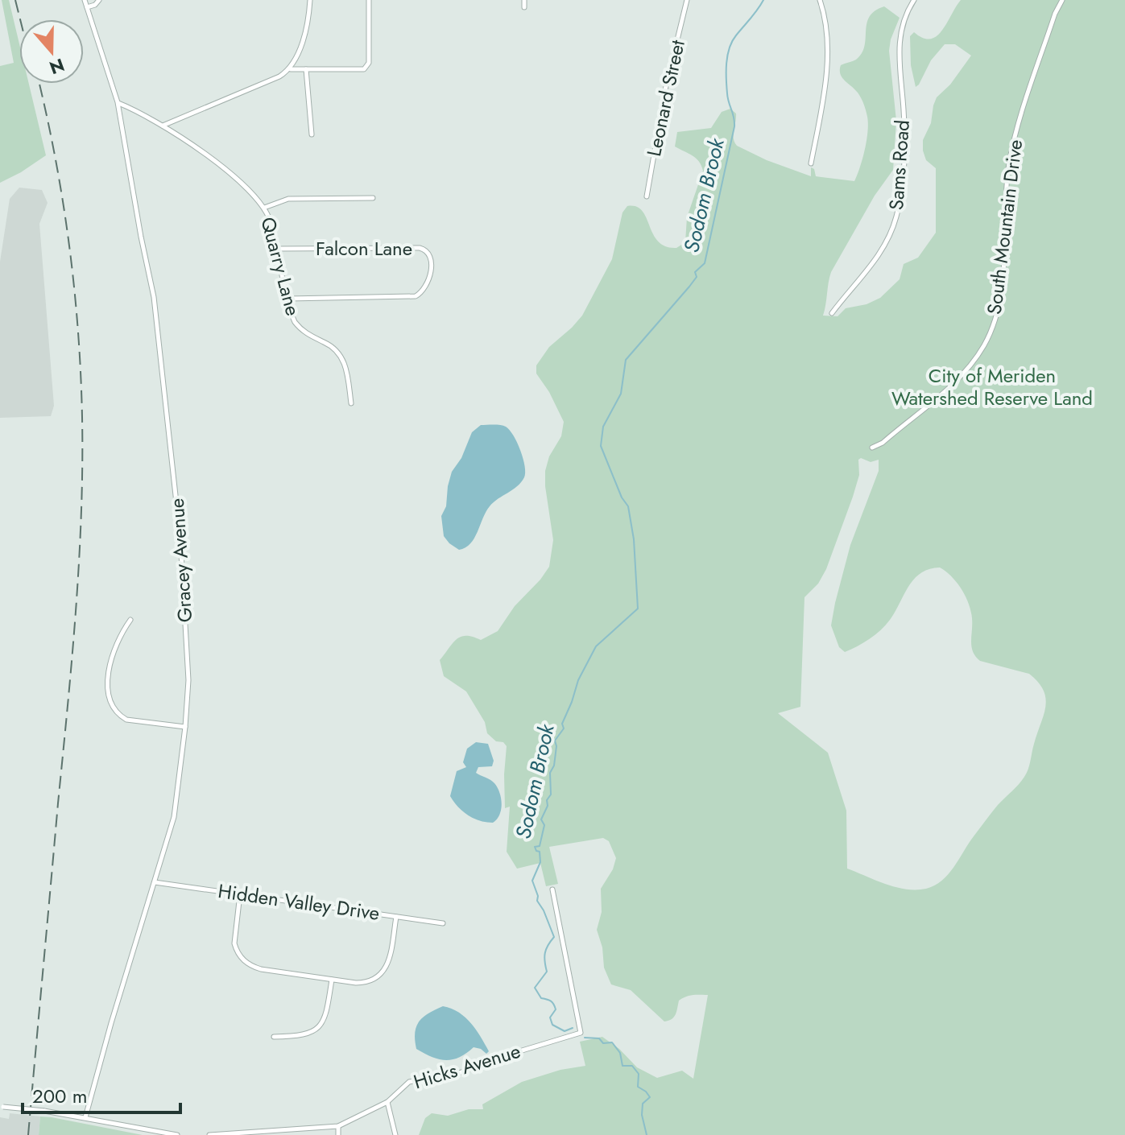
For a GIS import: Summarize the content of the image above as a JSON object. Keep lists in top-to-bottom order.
{
  "streets": {
    "street": [
      "Leonard Street",
      "Sams Road",
      "South Mountain Drive",
      "Falcon Lane",
      "Quarry Lane",
      "Gracey Avenue",
      "Hidden Valley Drive",
      "Hicks Avenue"
    ]
  },
  "crossings": [
    ["Falcon Lane", "Quarry Lane"],
    ["Quarry Lane", "Gracey Avenue"],
    ["Gracey Avenue", "Hidden Valley Drive"]
  ],
  "water": ["Sodom Brook"],
  "parks": ["City of Meriden Watershed Reserve Land"],
  "scale_bar": "200 m",
  "north": "bottom"
}
